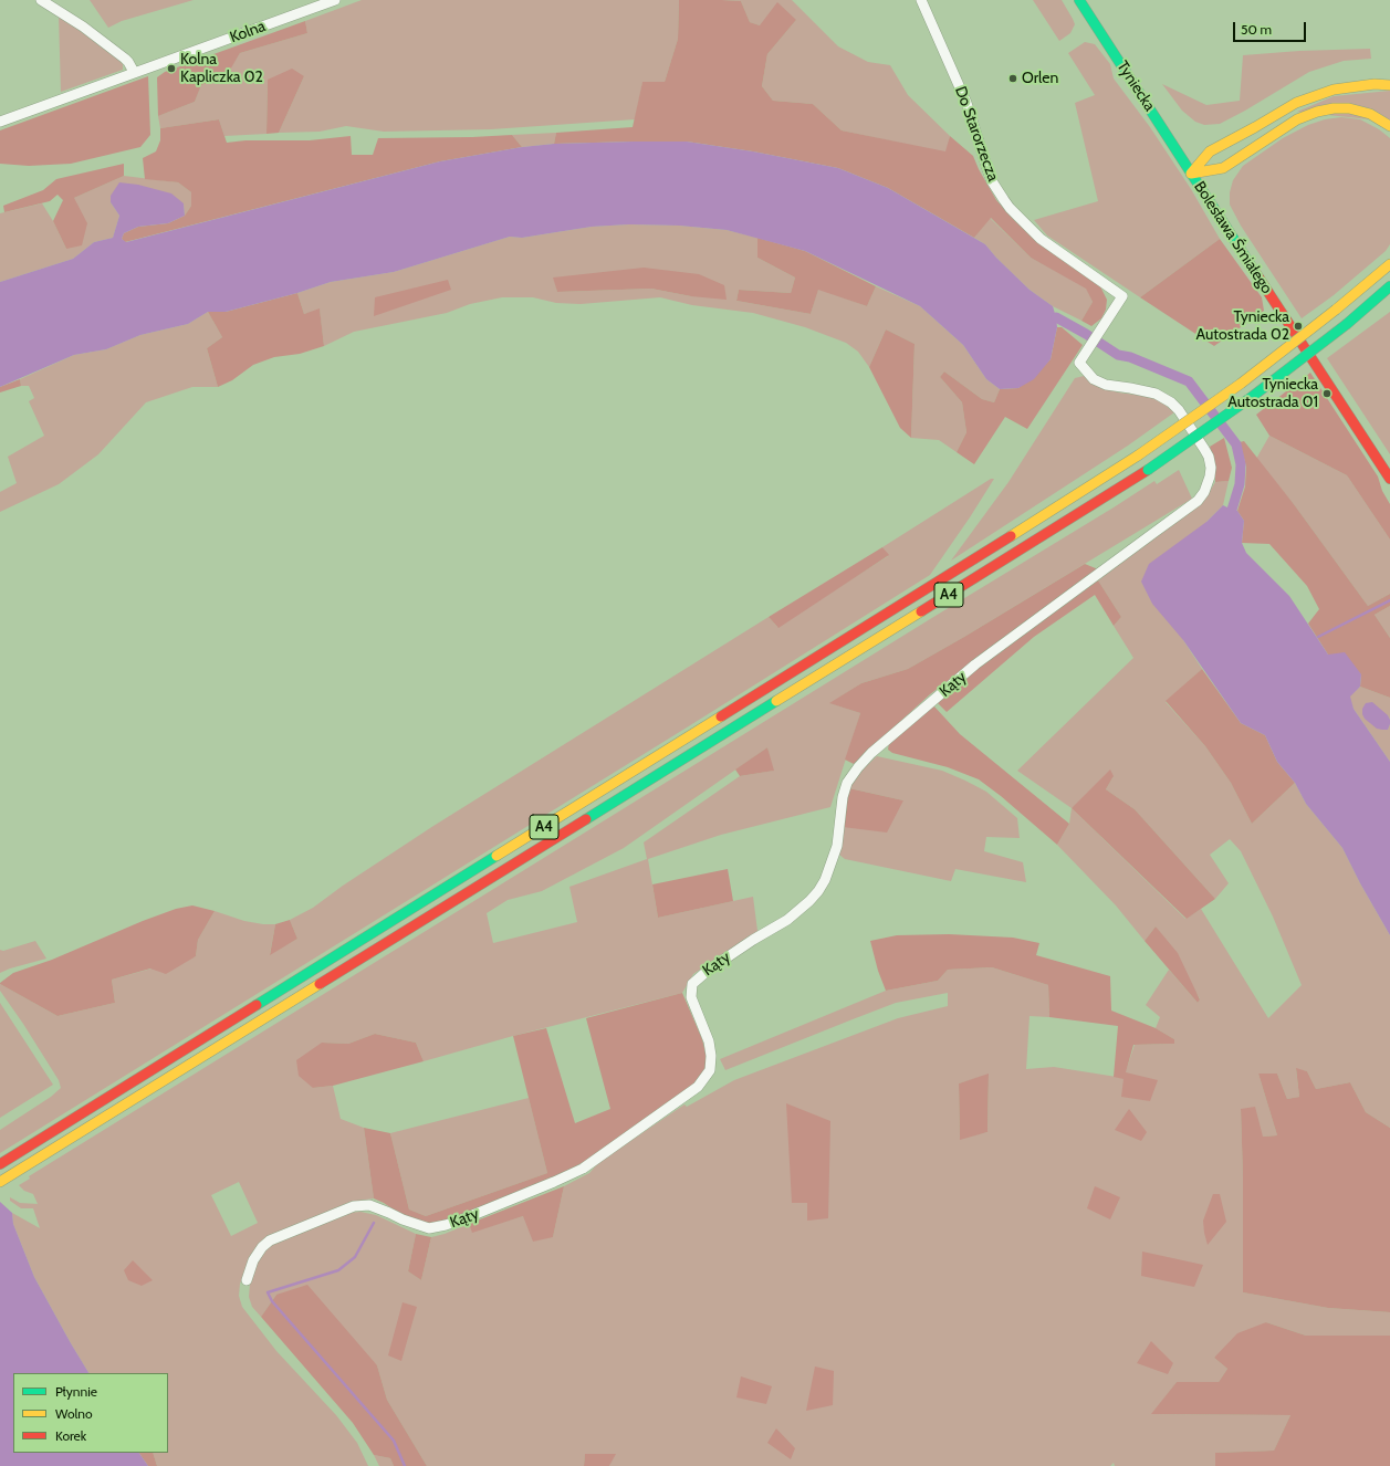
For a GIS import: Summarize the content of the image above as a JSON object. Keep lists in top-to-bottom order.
{
  "streets": {
    "main road": ["Tyniecka", "Bolesława Śmiałego", "A4"],
    "street": ["Kolna", "Do Starorzecza", "Kąty"]
  },
  "crossings": [
    ["Tyniecka", "Bolesława Śmiałego"],
    ["Do Starorzecza", "Kąty"]
  ],
  "places": [
    "Kolna Kapliczka 02",
    "Orlen",
    "Tyniecka Autostrada 02",
    "Tyniecka Autostrada 01"
  ],
  "legend": ["Płynnie", "Wolno", "Korek"],
  "scale_bar": "50 m"
}
